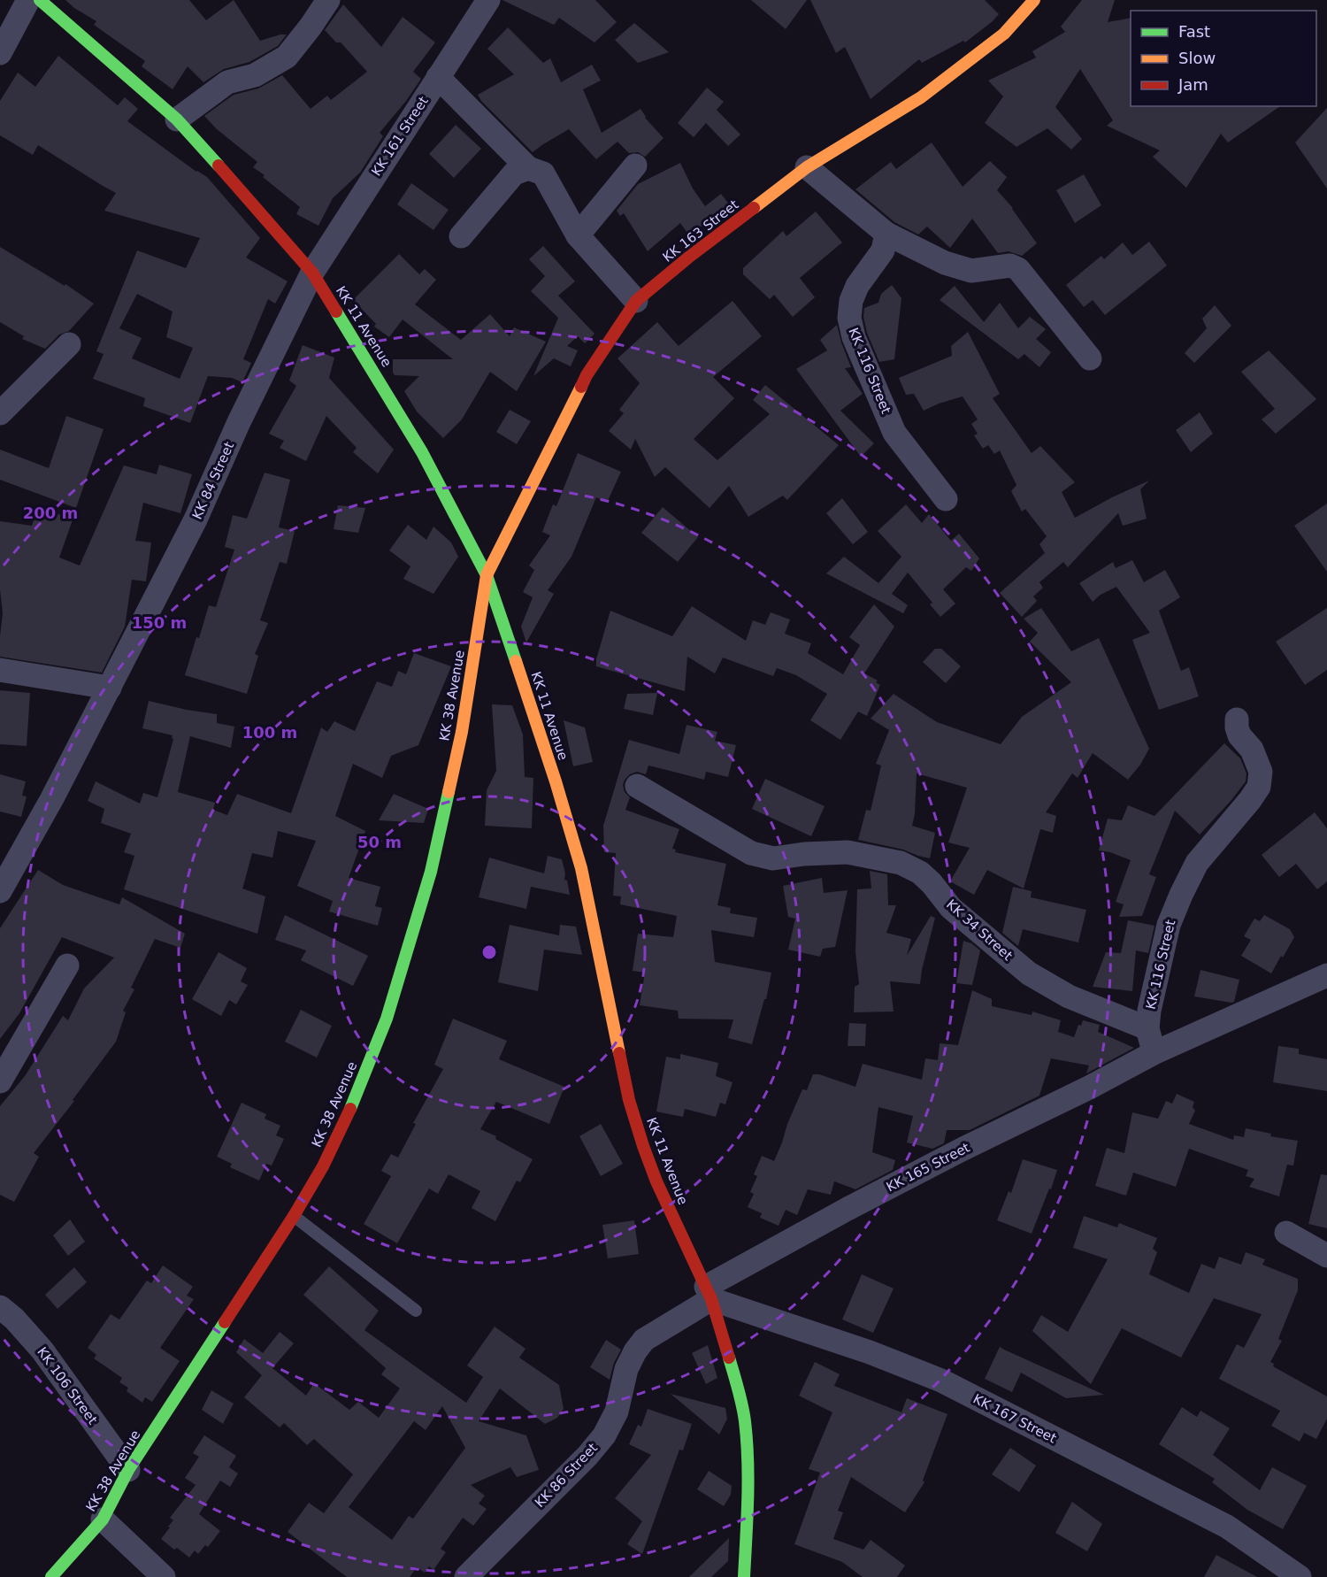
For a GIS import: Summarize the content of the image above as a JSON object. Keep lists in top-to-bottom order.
{
  "streets": {
    "street": [
      "KK 161 Street",
      "KK 163 Street",
      "KK 11 Avenue",
      "KK 116 Street",
      "KK 84 Street",
      "KK 38 Avenue",
      "KK 34 Street",
      "KK 165 Street",
      "KK 106 Street",
      "KK 167 Street",
      "KK 86 Street"
    ]
  },
  "crossings": [
    ["KK 161 Street", "KK 11 Avenue"],
    ["KK 161 Street", "KK 84 Street"],
    ["KK 163 Street", "KK 11 Avenue"],
    ["KK 163 Street", "KK 38 Avenue"],
    ["KK 11 Avenue", "KK 84 Street"],
    ["KK 11 Avenue", "KK 38 Avenue"],
    ["KK 11 Avenue", "KK 165 Street"],
    ["KK 11 Avenue", "KK 167 Street"],
    ["KK 11 Avenue", "KK 86 Street"],
    ["KK 116 Street", "KK 34 Street"],
    ["KK 116 Street", "KK 165 Street"],
    ["KK 38 Avenue", "KK 106 Street"],
    ["KK 165 Street", "KK 167 Street"],
    ["KK 165 Street", "KK 86 Street"],
    ["KK 167 Street", "KK 86 Street"]
  ],
  "legend": ["Fast", "Slow", "Jam"],
  "rings": [
    "200 m",
    "150 m",
    "100 m",
    "50 m"
  ]
}
